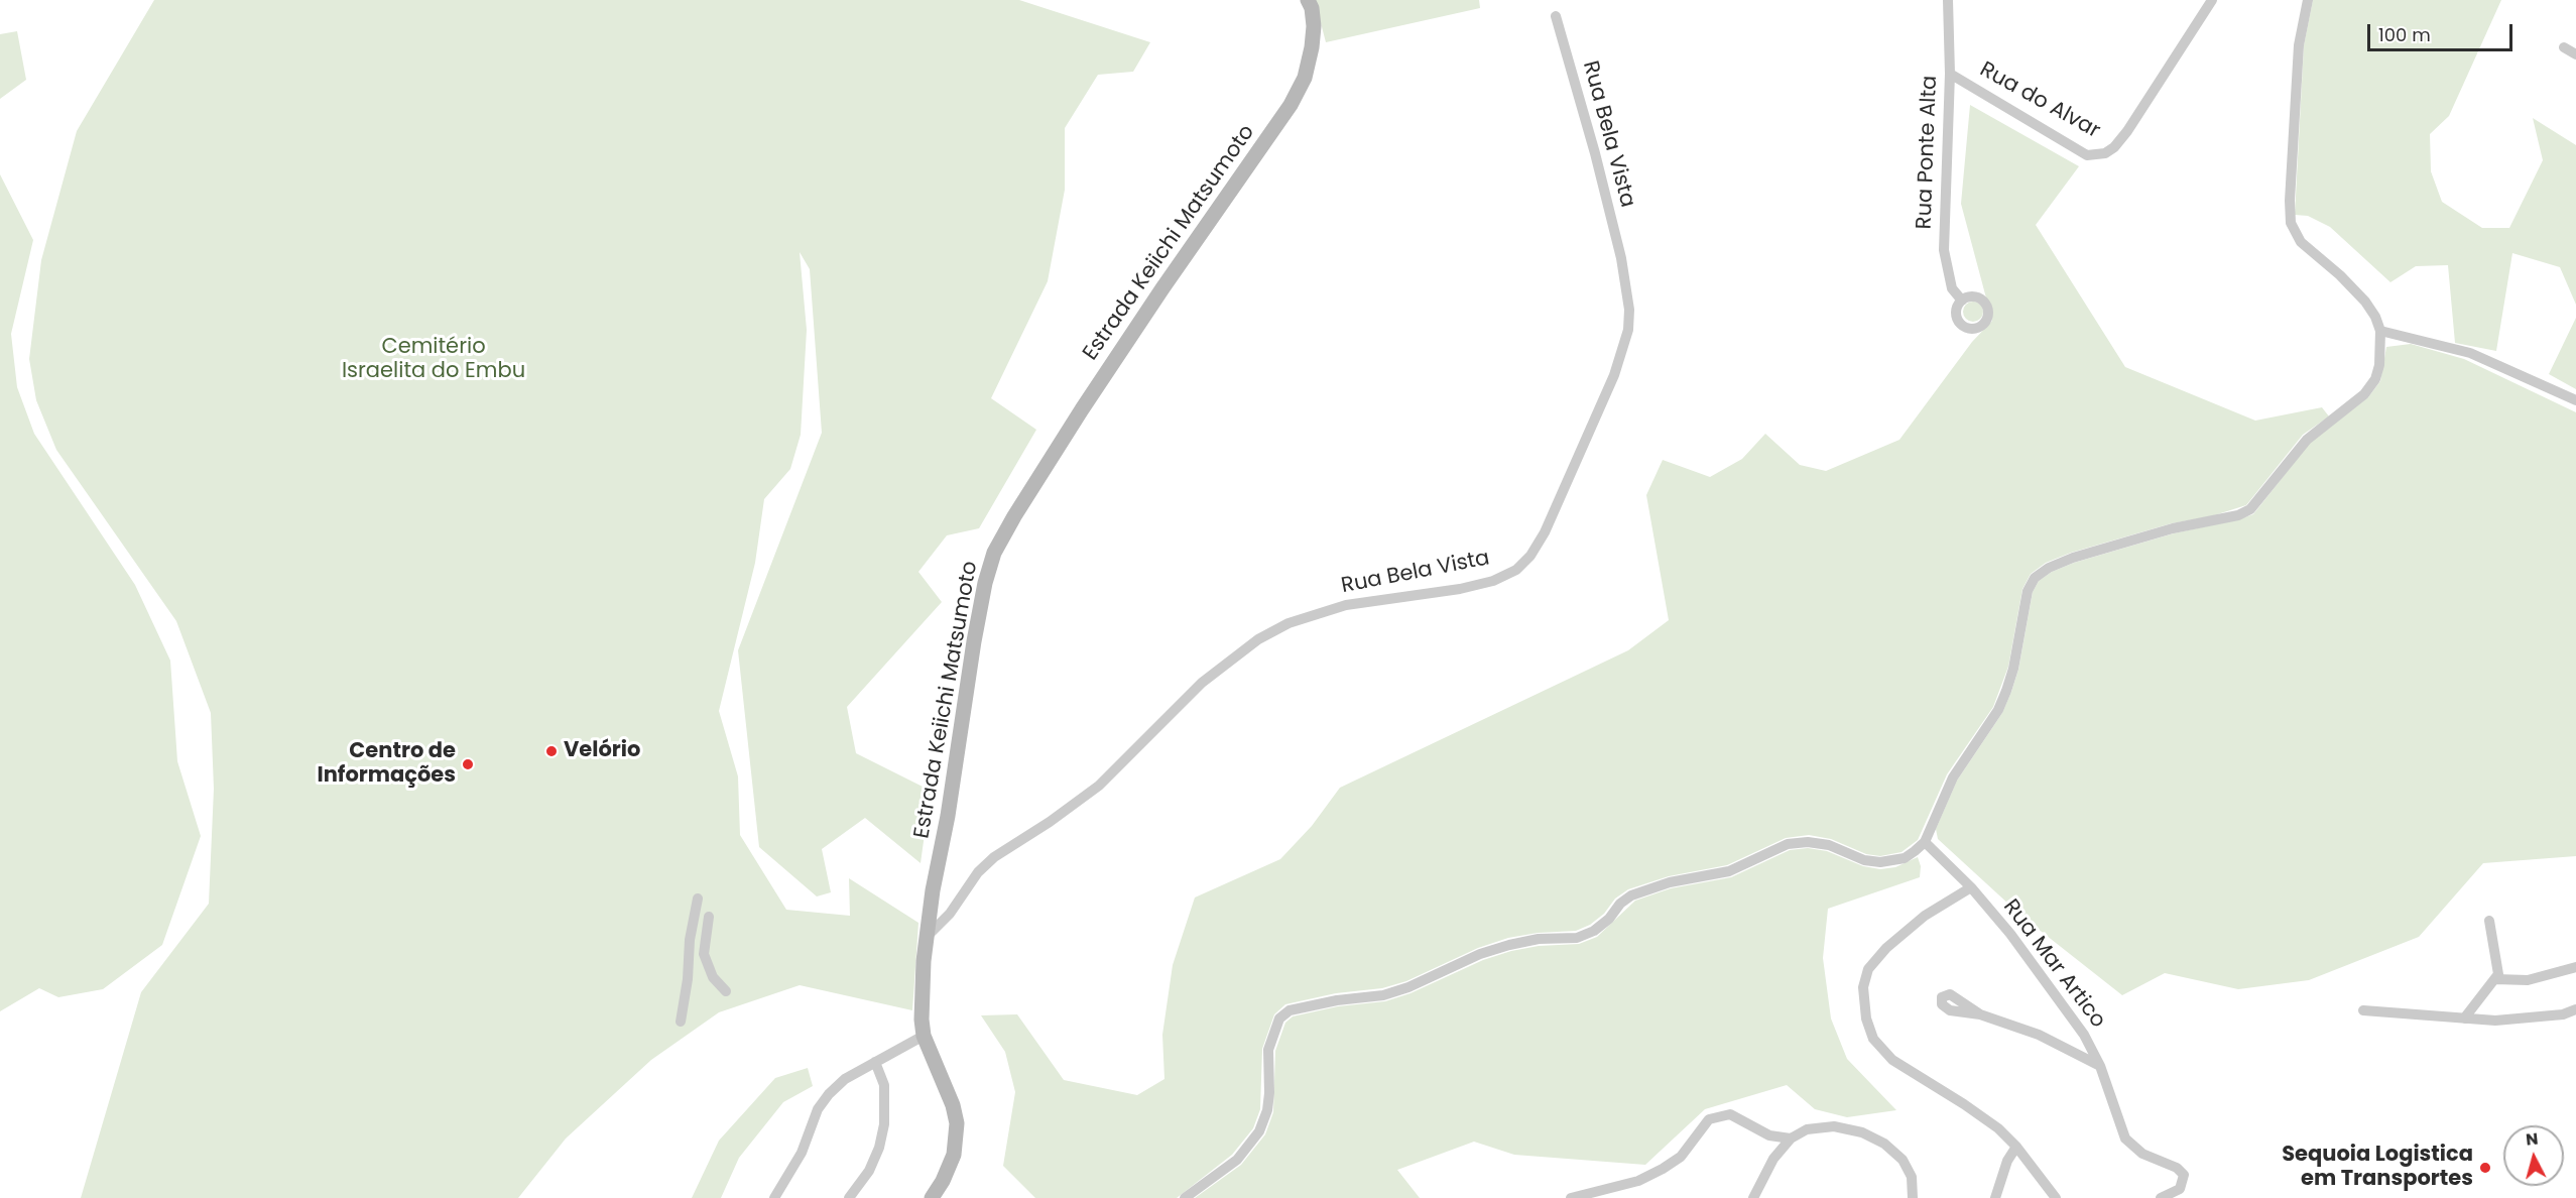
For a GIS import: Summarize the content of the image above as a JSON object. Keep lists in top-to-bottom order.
{
  "streets": {
    "main road": ["Estrada Keiichi Matsumoto"],
    "street": [
      "Rua do Alvar",
      "Rua Bela Vista",
      "Rua Ponte Alta",
      "Rua Mar Artico"
    ]
  },
  "crossings": [
    ["Rua do Alvar", "Rua Ponte Alta"],
    ["Rua Bela Vista", "Estrada Keiichi Matsumoto"]
  ],
  "parks": ["Cemitério Israelita do Embu"],
  "places": ["Velório", "Centro de Informações", "Sequoia Logistica em Transportes"],
  "scale_bar": "100 m",
  "north": "top"
}
